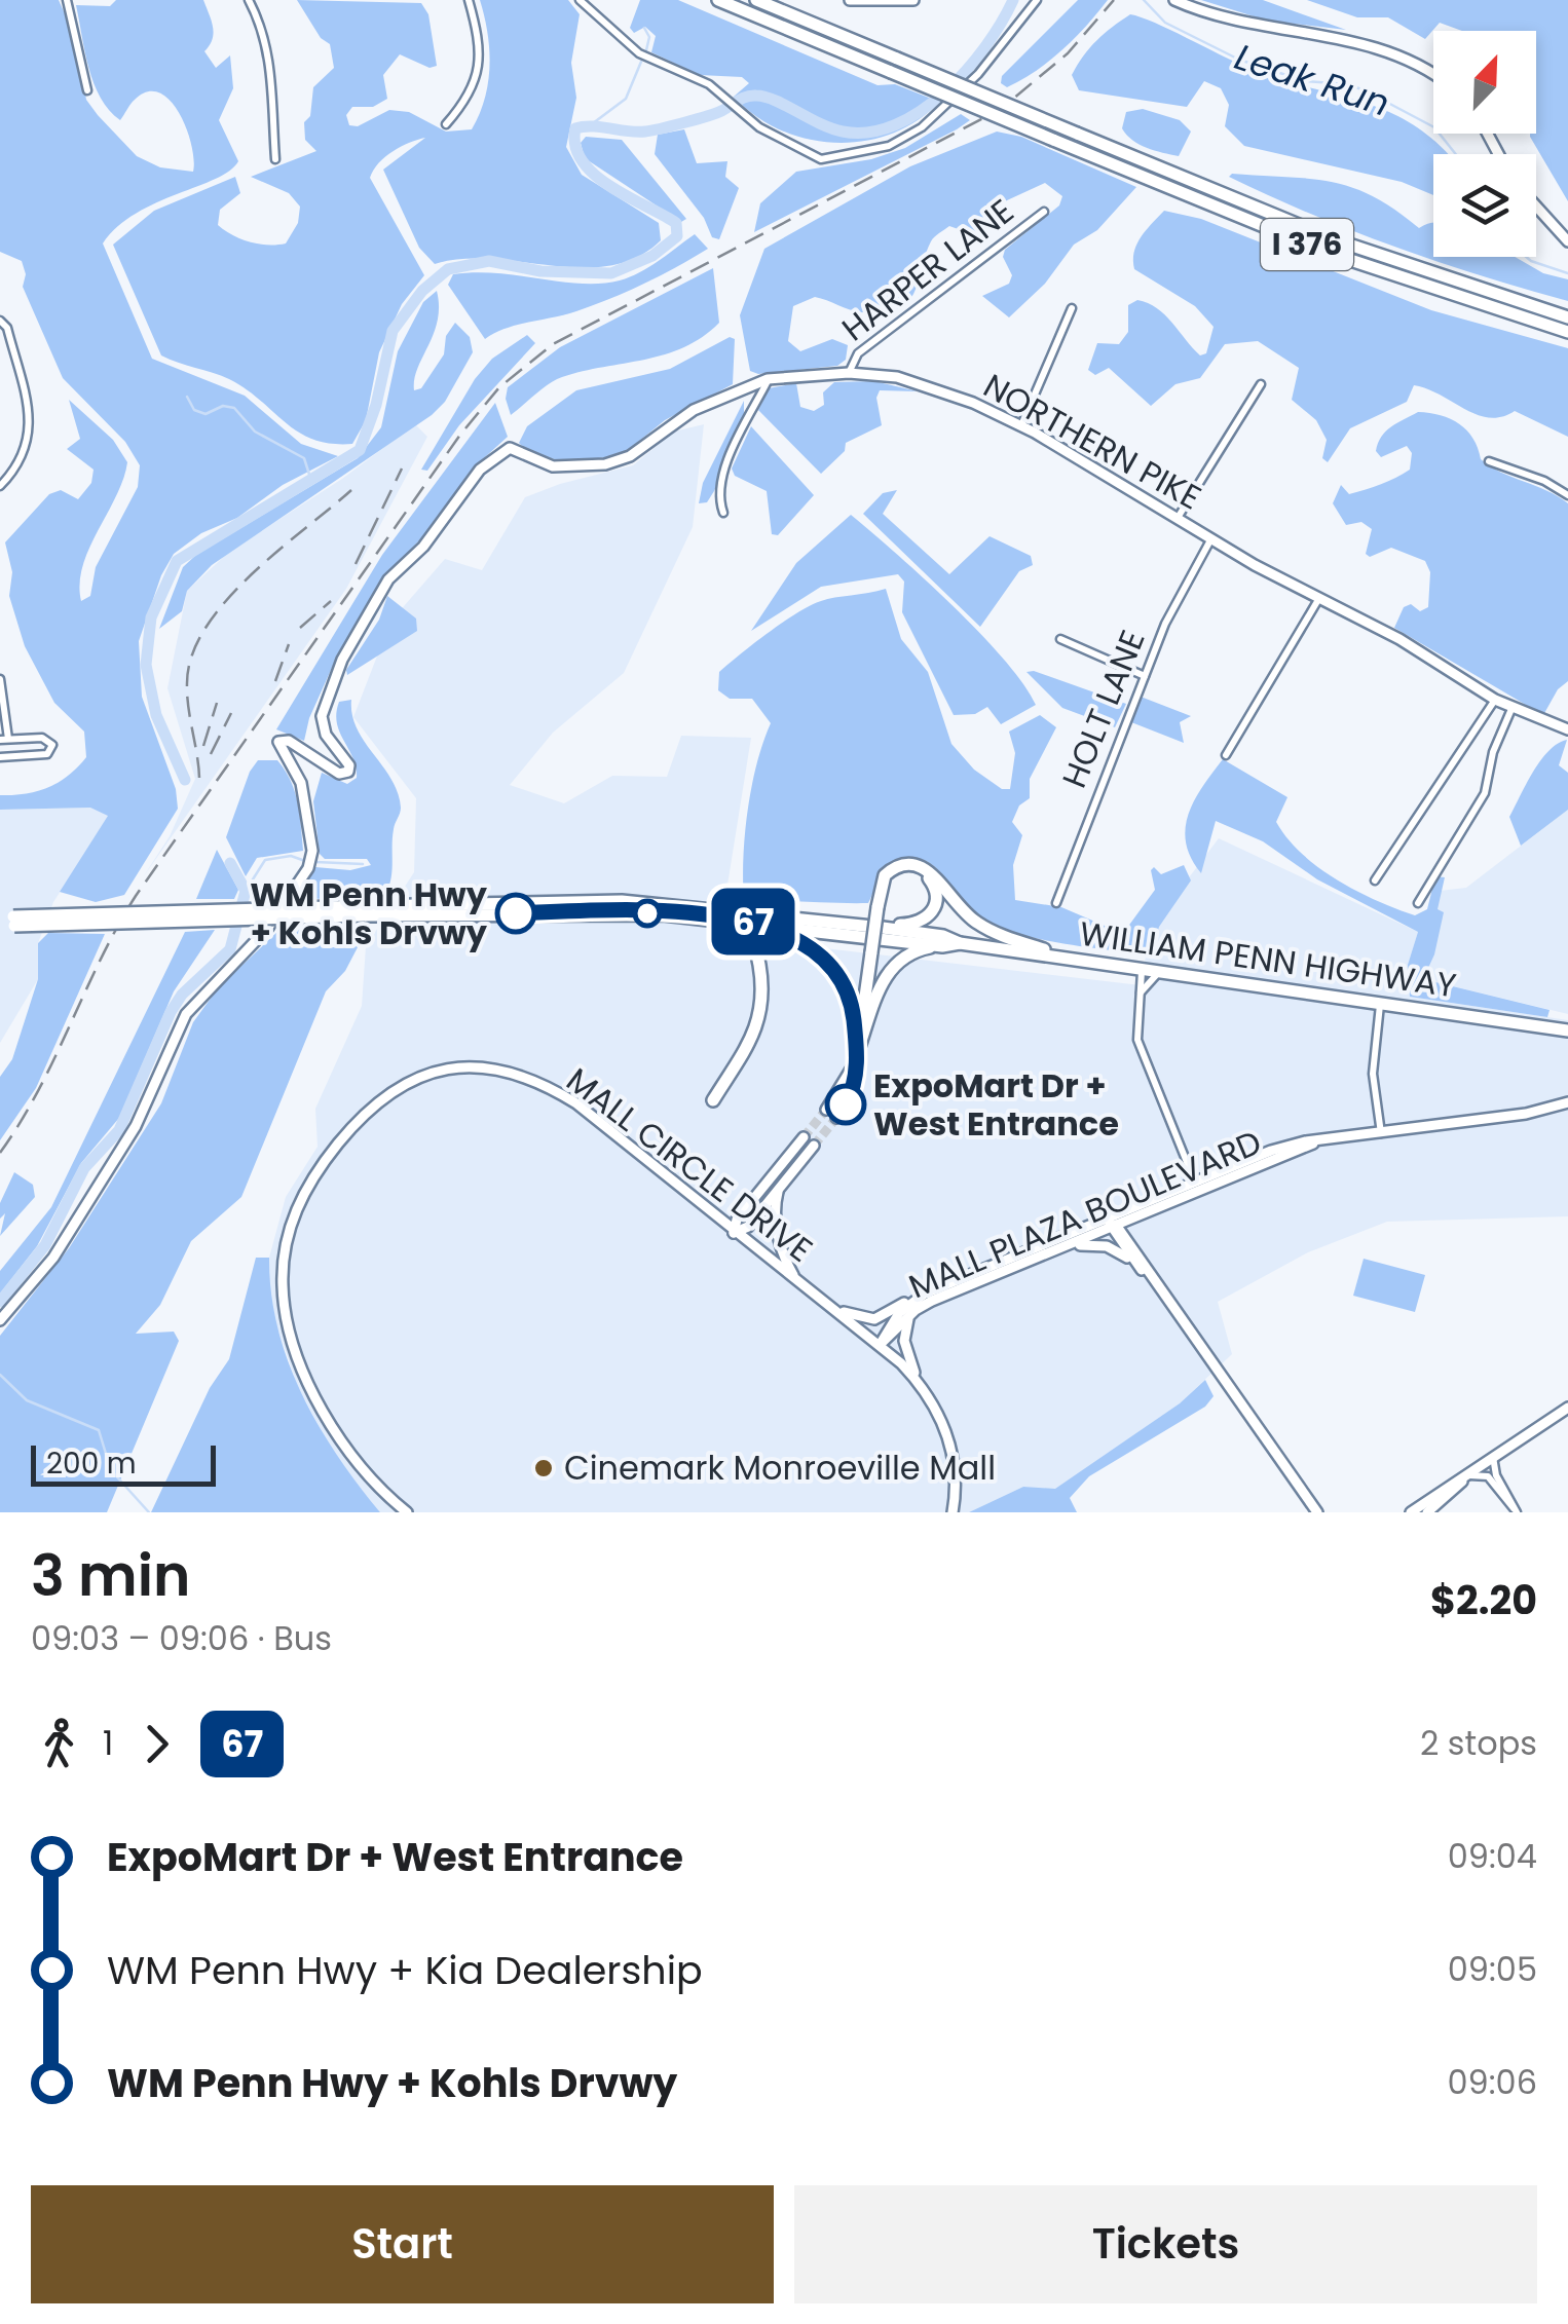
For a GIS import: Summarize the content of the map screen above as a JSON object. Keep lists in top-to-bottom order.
{
  "streets": {
    "highway": ["I 376", "WILLIAM PENN HIGHWAY"],
    "street": [
      "HARPER LANE",
      "NORTHERN PIKE",
      "HOLT LANE",
      "MALL CIRCLE DRIVE",
      "MALL PLAZA BOULEVARD"
    ]
  },
  "crossings": [
    ["HARPER LANE", "NORTHERN PIKE"],
    ["NORTHERN PIKE", "HOLT LANE"],
    ["MALL CIRCLE DRIVE", "MALL PLAZA BOULEVARD"]
  ],
  "water": ["Leak Run"],
  "places": ["WM Penn Hwy + Kohls Drvwy", "ExpoMart Dr + West Entrance", "Cinemark Monroeville Mall"],
  "lines": ["bus line 67"],
  "scale_bar": "200 m",
  "north": "top right",
  "page": {
    "on_map": "67",
    "scale": "200 m",
    "heading": ["3 min", "09:03 – 09:06 · Bus", "$2.20"],
    "legs": ["1", "67", "2 stops"],
    "list": [
      {
        "name": "ExpoMart Dr + West Entrance",
        "value": "09:04"
      },
      {
        "name": "WM Penn Hwy + Kia Dealership",
        "value": "09:05"
      },
      {
        "name": "WM Penn Hwy + Kohls Drvwy",
        "value": "09:06"
      }
    ],
    "buttons": ["Start", "Tickets"]
  }
}
